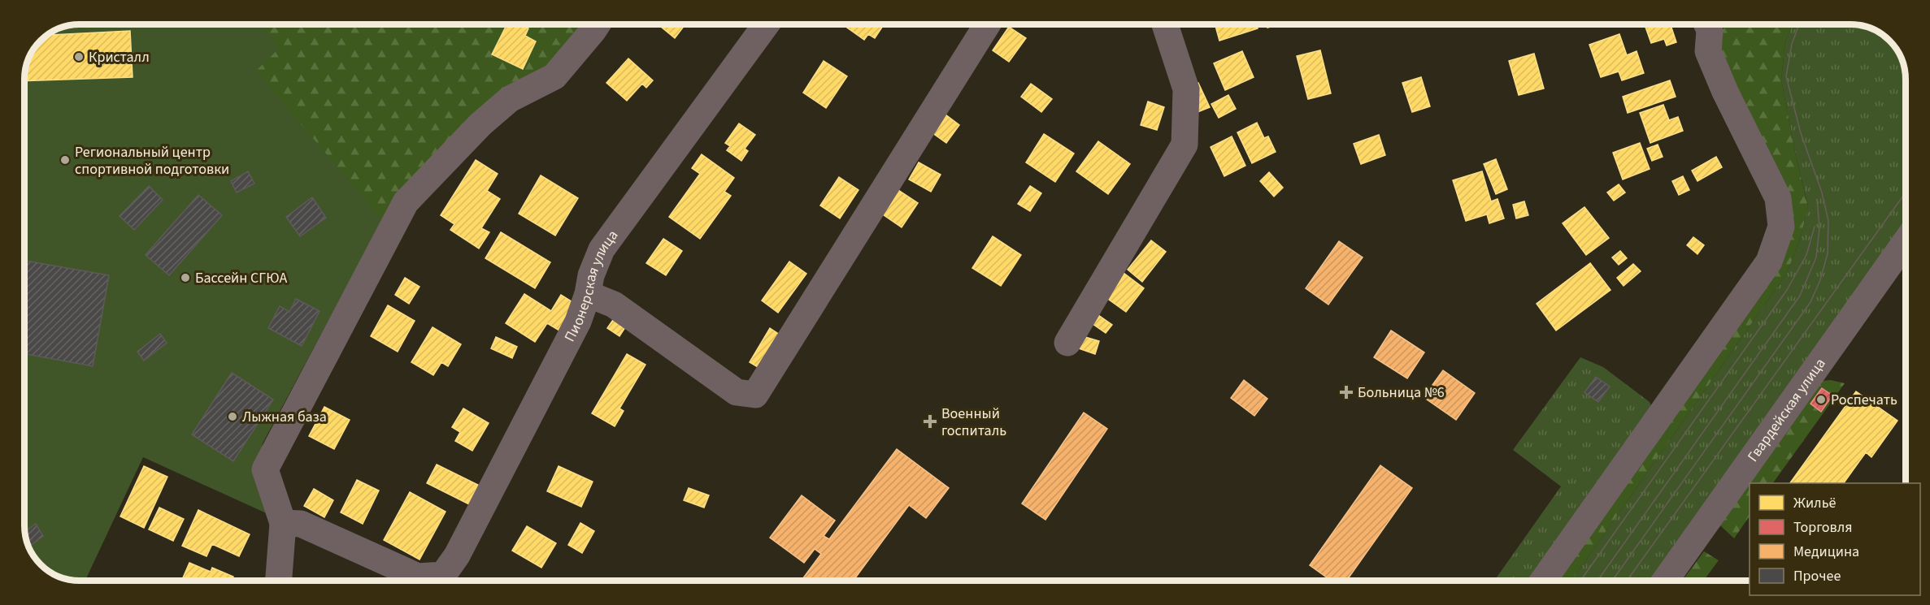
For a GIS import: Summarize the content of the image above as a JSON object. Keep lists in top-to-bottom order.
{
  "streets": {
    "street": ["Пионерская улица", "Гвардейская улица"]
  },
  "places": {
    "other": [
      "Кристалл",
      "Региональный центр спортивной подготовки",
      "Бассейн СГЮА",
      "Роспечать",
      "Лыжная база"
    ],
    "health": ["Больница №6", "Военный госпиталь"]
  },
  "legend": [
    "Жильё",
    "Торговля",
    "Медицина",
    "Прочее"
  ]
}
